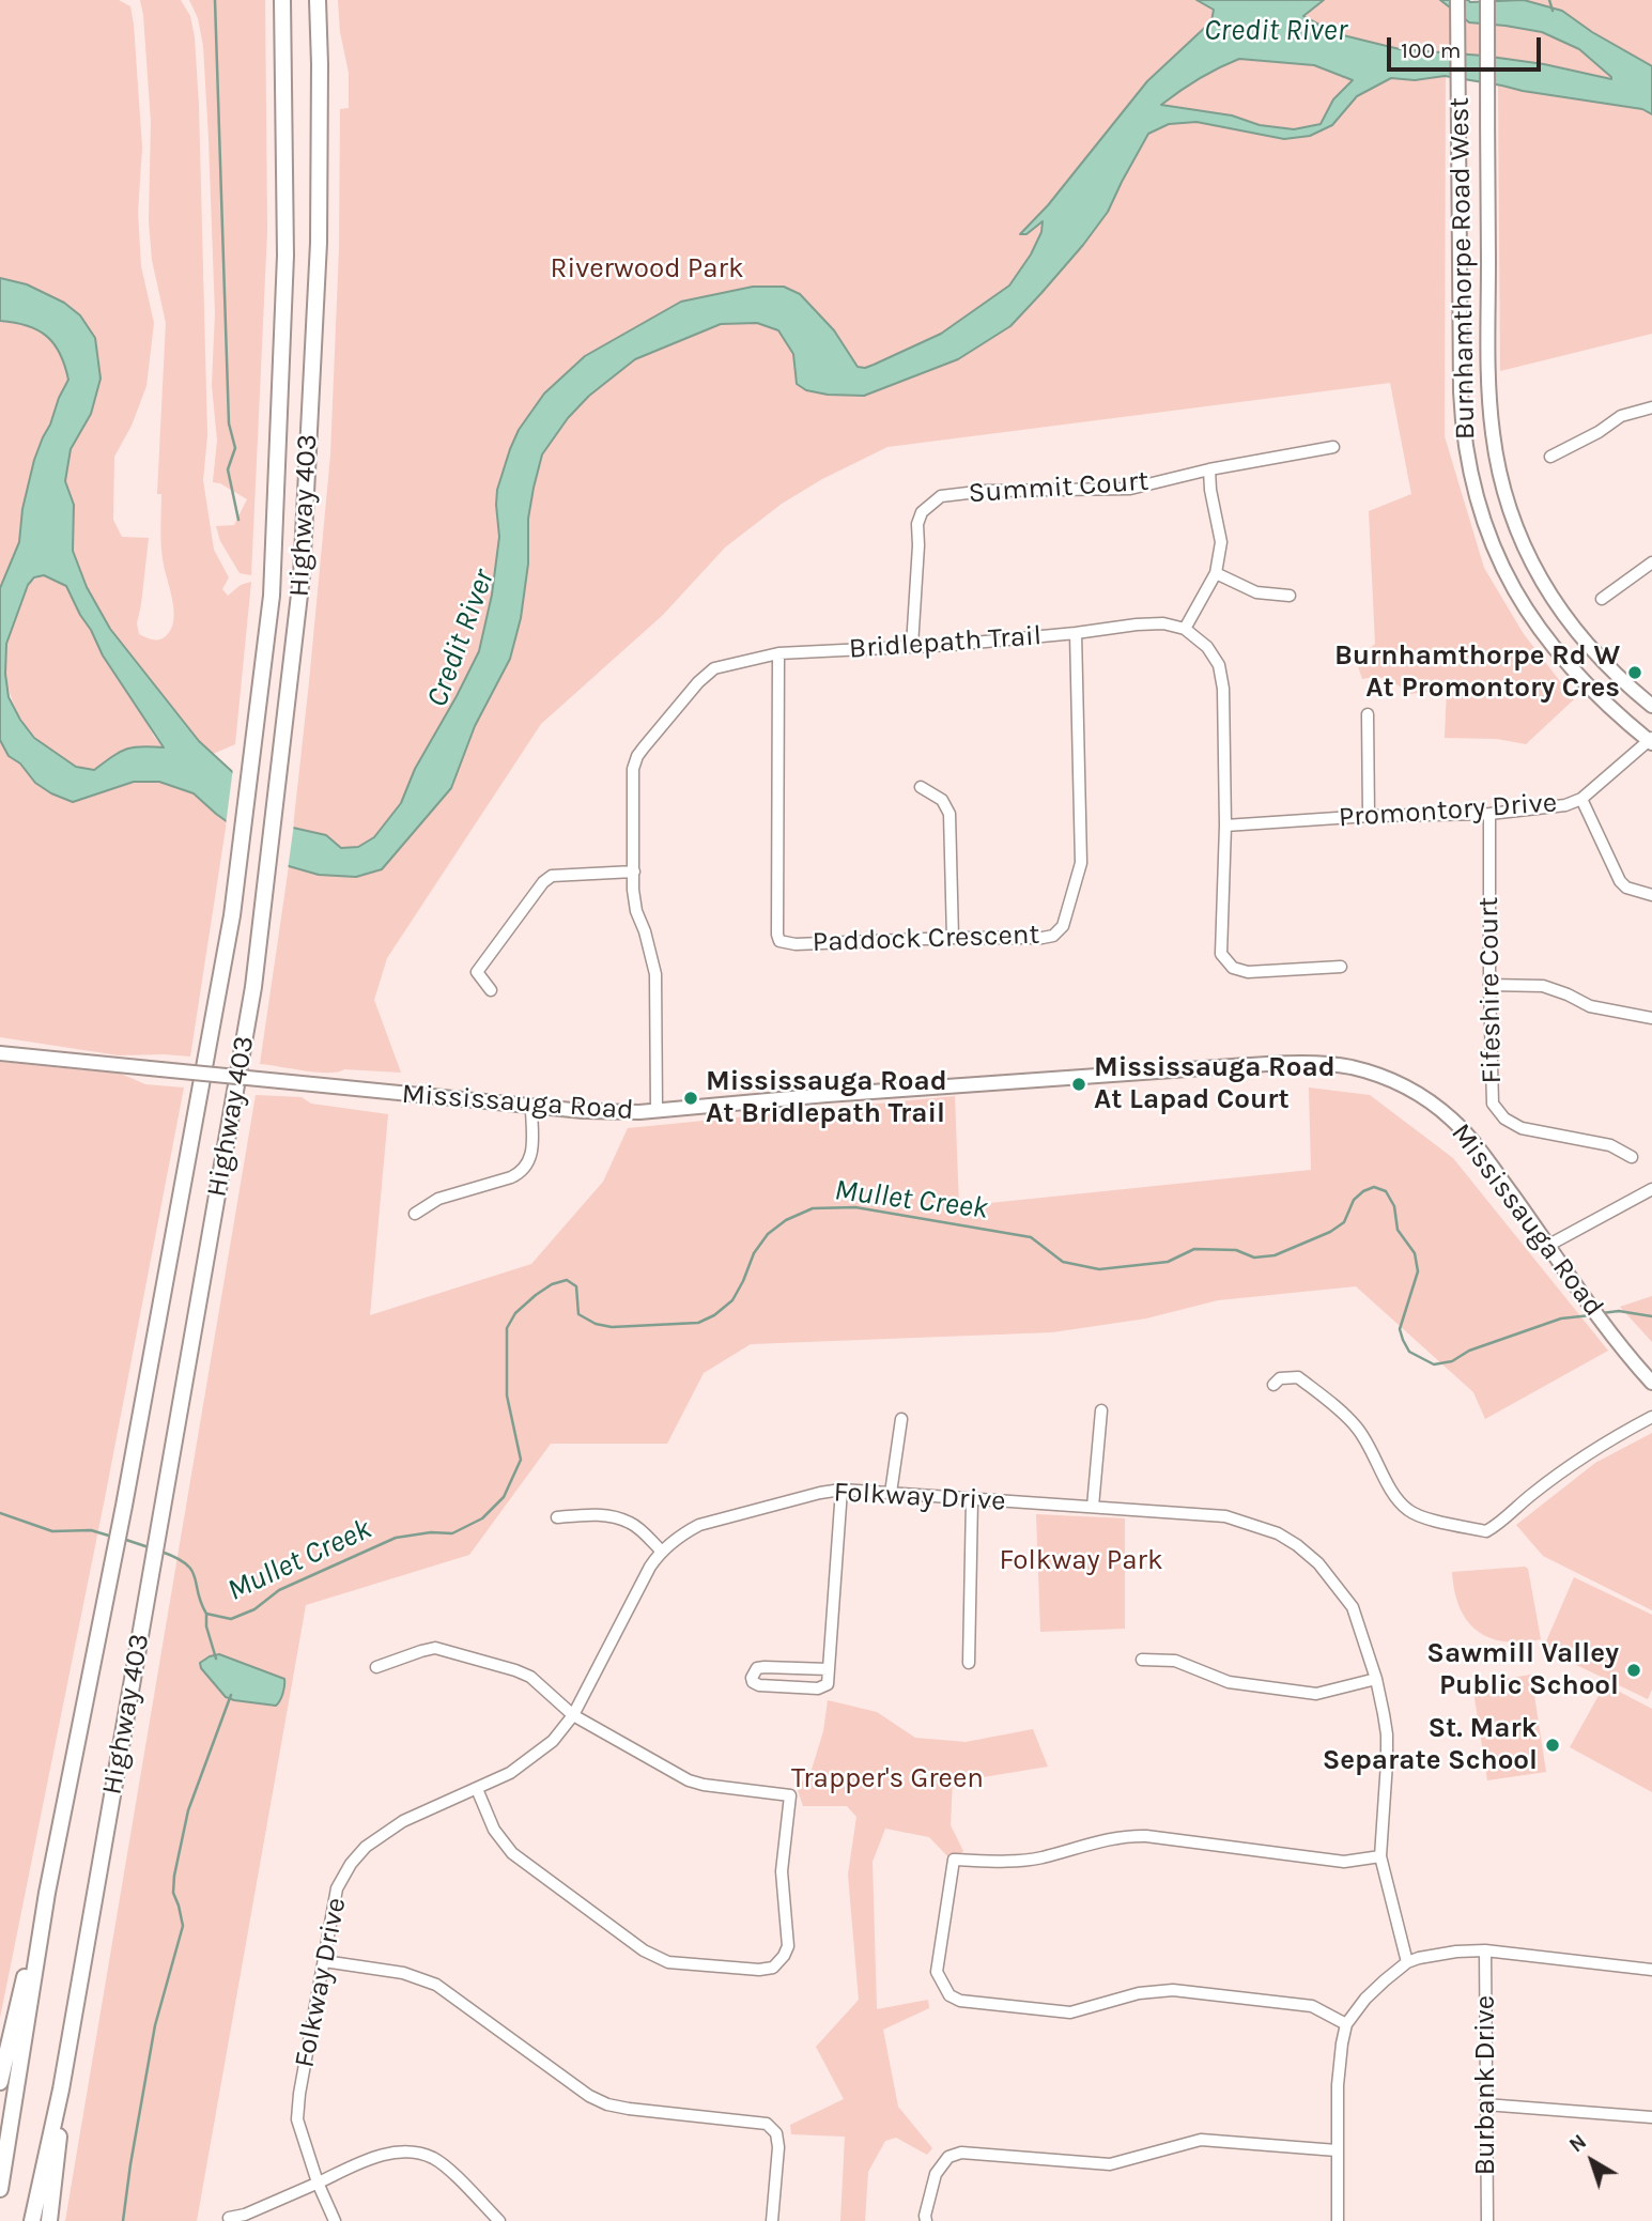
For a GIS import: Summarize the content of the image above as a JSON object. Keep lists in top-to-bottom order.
{
  "streets": {
    "highway": ["Highway 403"],
    "main road": ["Burnhamthorpe Road West", "Mississauga Road"],
    "street": [
      "Summit Court",
      "Bridlepath Trail",
      "Promontory Drive",
      "Paddock Crescent",
      "Fifeshire Court",
      "Folkway Drive",
      "Burbank Drive"
    ]
  },
  "crossings": [
    ["Burnhamthorpe Road West", "Promontory Drive"],
    ["Summit Court", "Bridlepath Trail"],
    ["Bridlepath Trail", "Paddock Crescent"],
    ["Bridlepath Trail", "Mississauga Road"],
    ["Promontory Drive", "Fifeshire Court"]
  ],
  "water": ["Credit River", "Mullet Creek"],
  "parks": ["Riverwood Park", "Folkway Park", "Trapper's Green"],
  "places": [
    "Burnhamthorpe Rd W At Promontory Cres",
    "Mississauga Road At Lapad Court",
    "Mississauga Road At Bridlepath Trail",
    "Sawmill Valley Public School",
    "St. Mark Separate School"
  ],
  "scale_bar": "100 m",
  "north": "top left"
}
